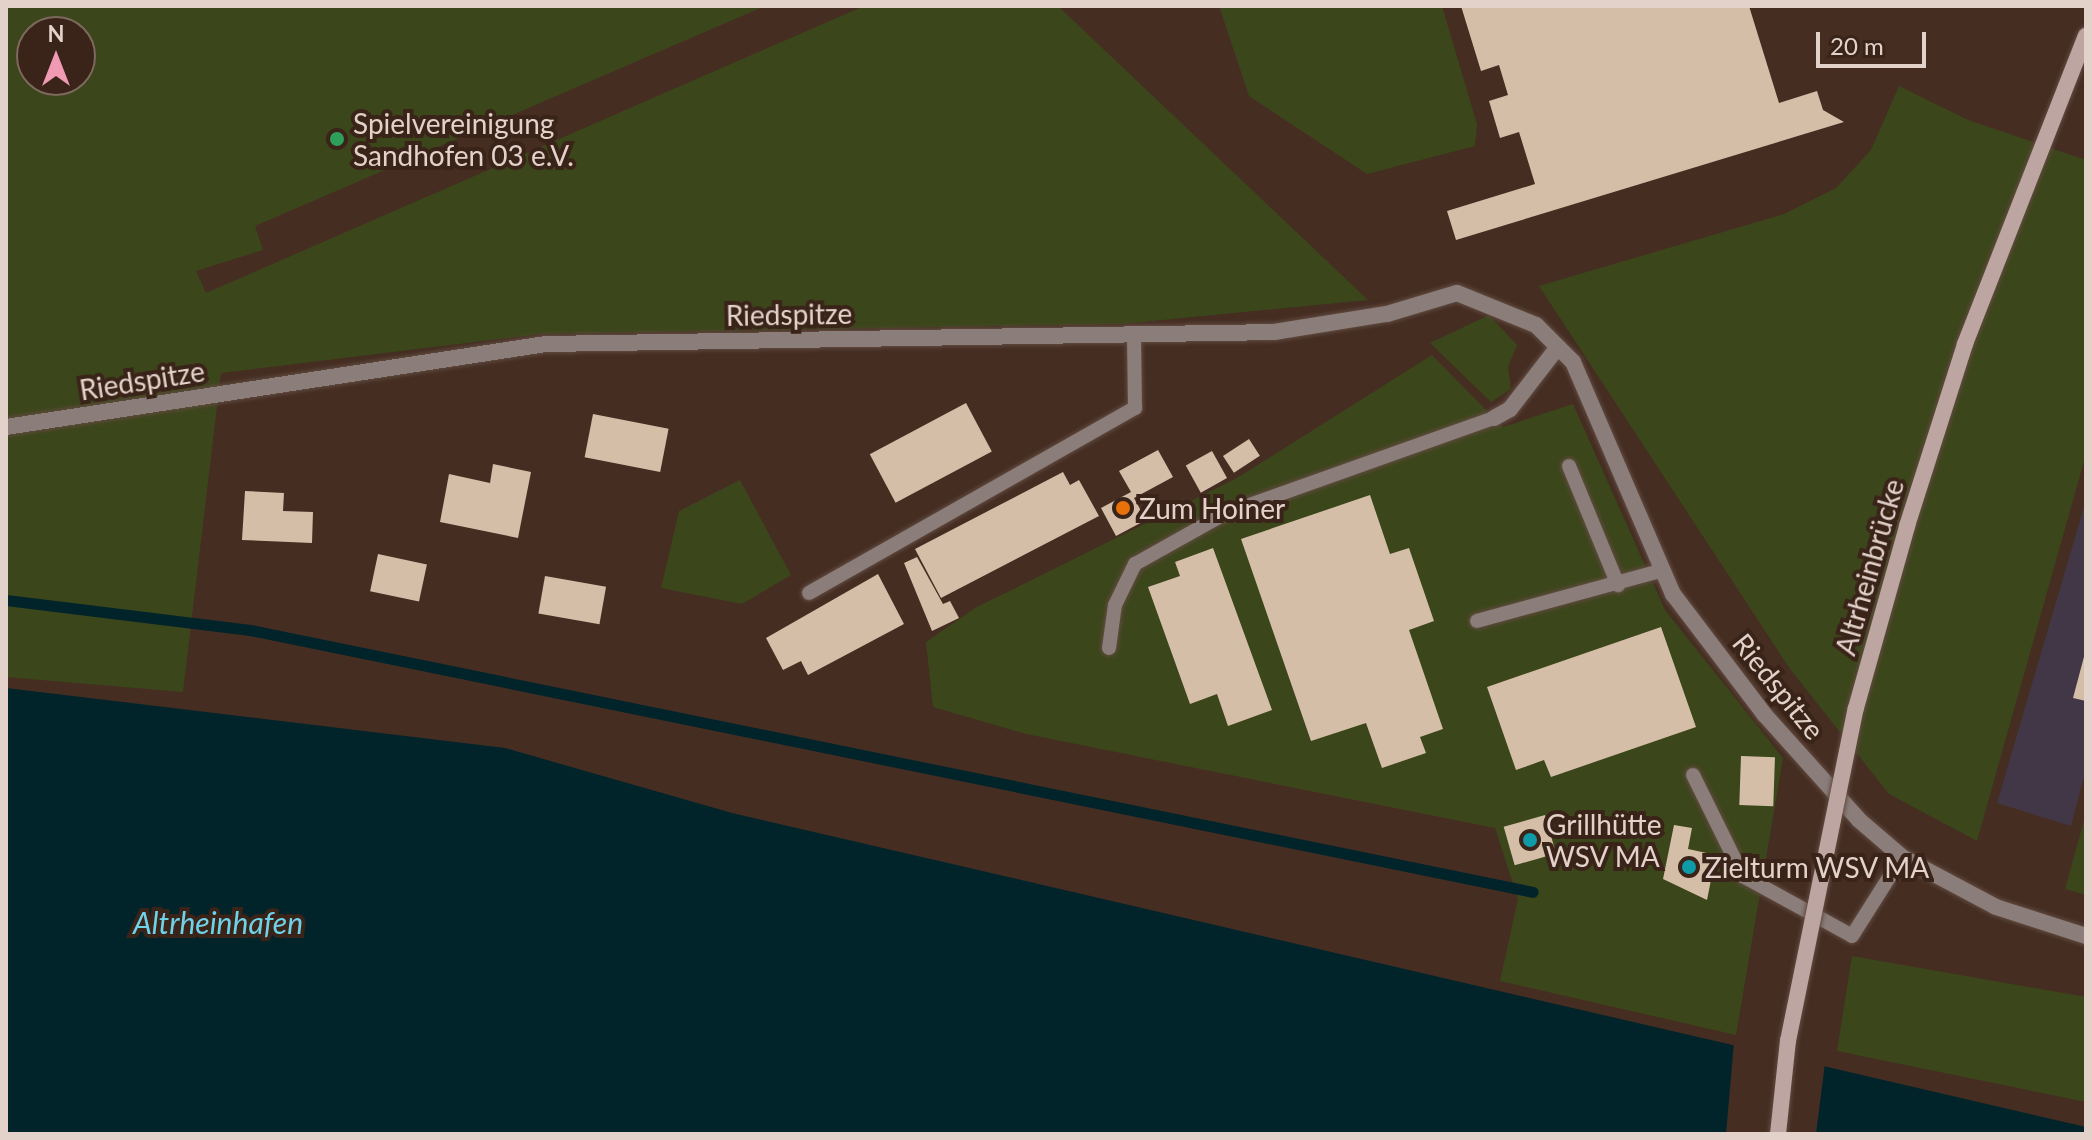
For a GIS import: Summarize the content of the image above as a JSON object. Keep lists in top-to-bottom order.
{
  "streets": {
    "main road": ["Altrheinbrücke"],
    "street": ["Riedspitze"]
  },
  "water": ["Altrheinhafen"],
  "places": [
    "Spielvereinigung Sandhofen 03 e.V.",
    "Zum Hoiner",
    "Grillhütte WSV MA",
    "Zielturm WSV MA"
  ],
  "scale_bar": "20 m",
  "north": "top"
}
